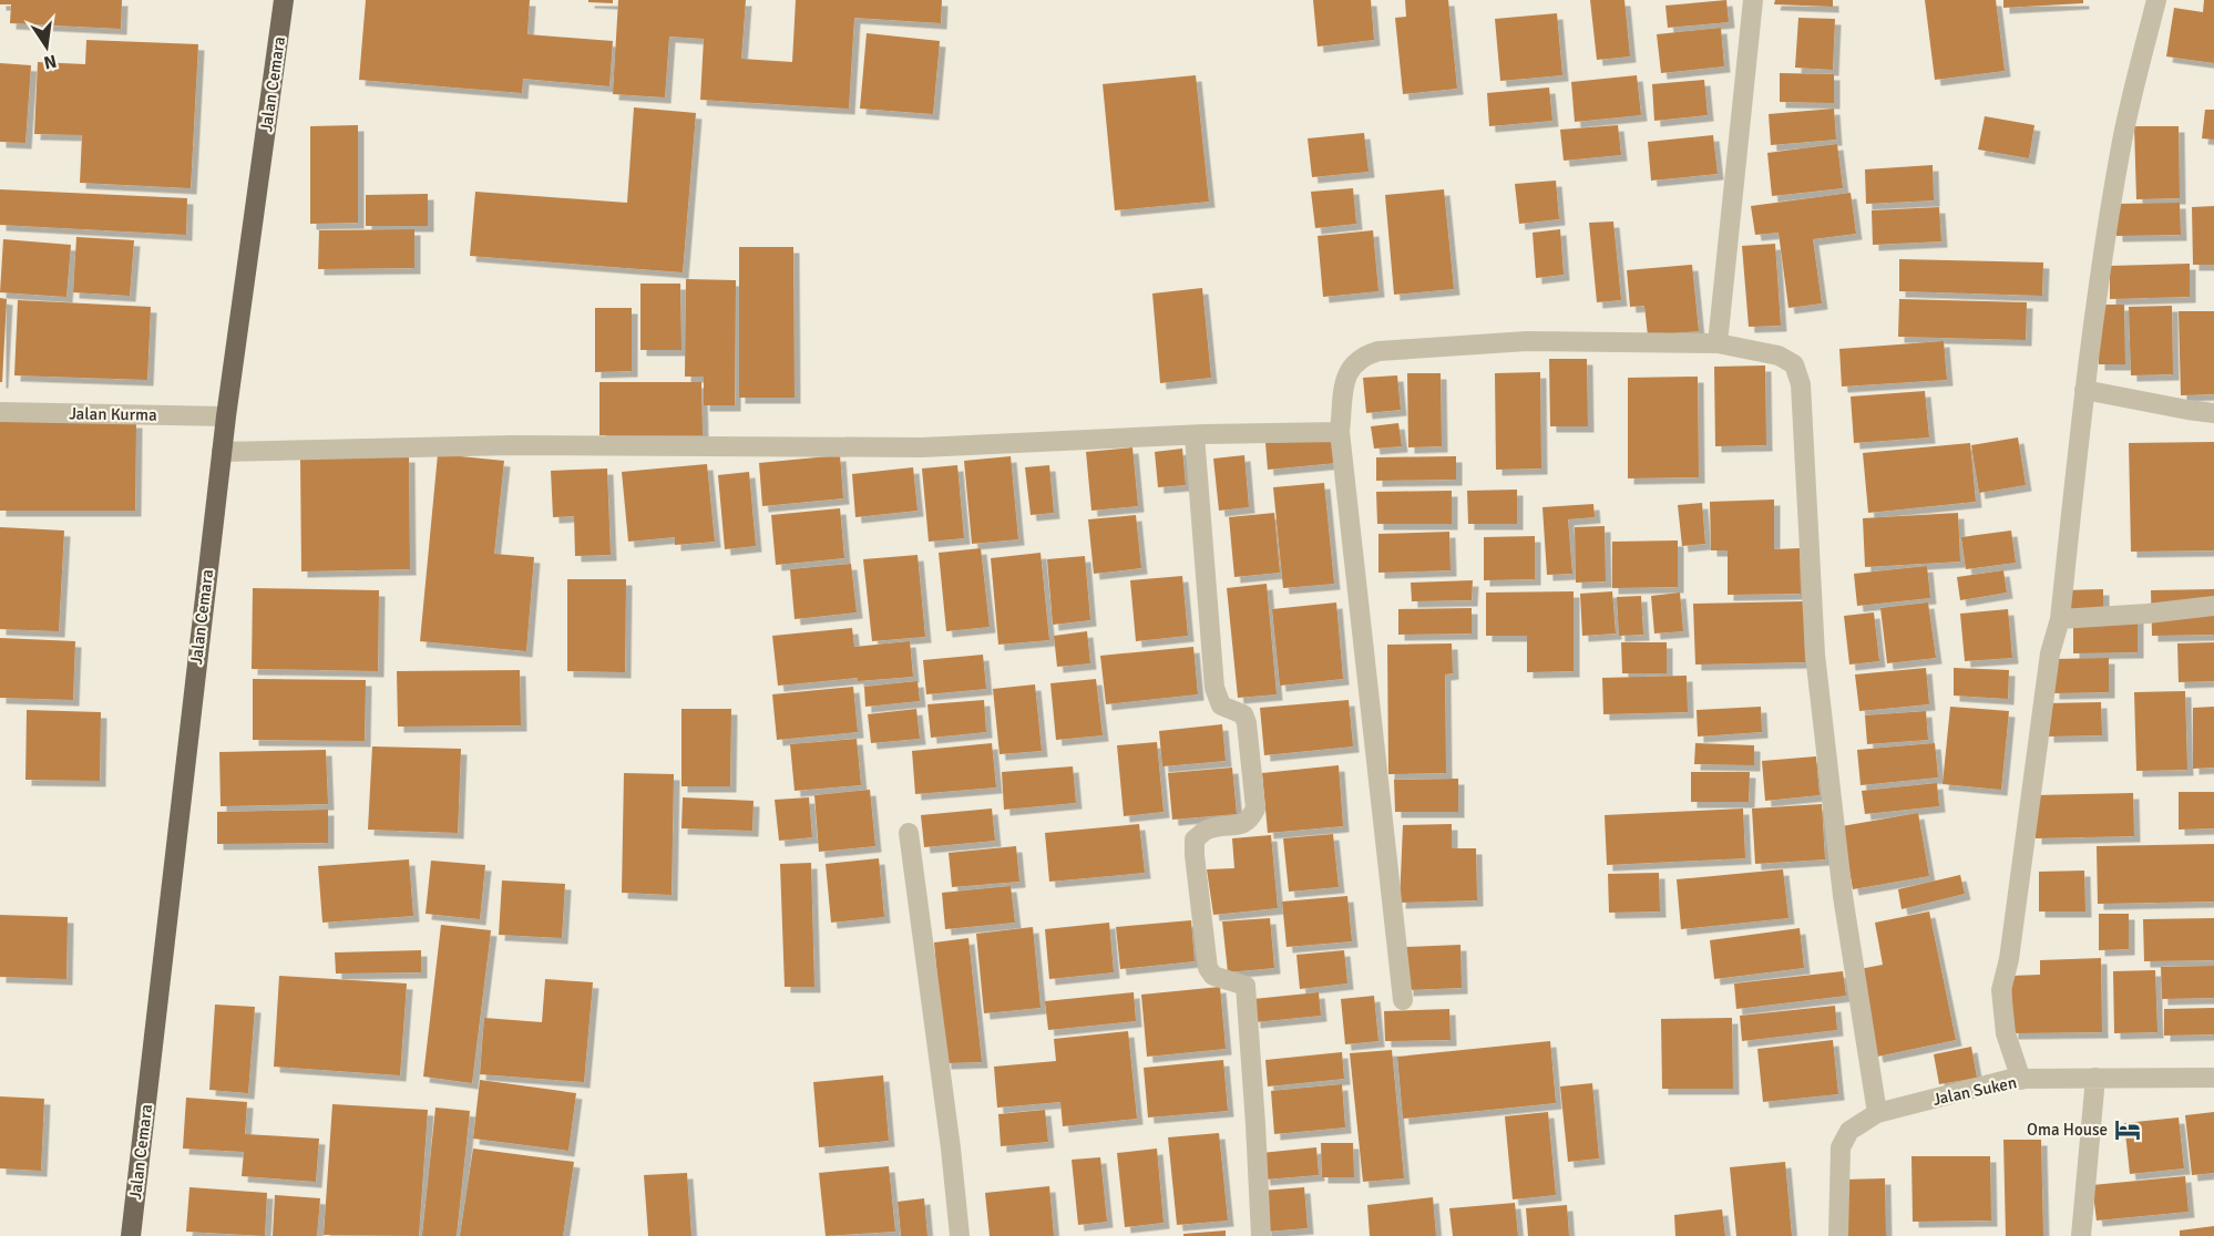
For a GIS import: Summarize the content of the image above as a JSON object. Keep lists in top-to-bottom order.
{
  "streets": {
    "main road": ["Jalan Cemara"],
    "street": ["Jalan Kurma", "Jalan Suken"]
  },
  "crossings": [
    ["Jalan Cemara", "Jalan Kurma"]
  ],
  "places": {
    "hotel": ["Oma House"]
  },
  "north": "bottom"
}
